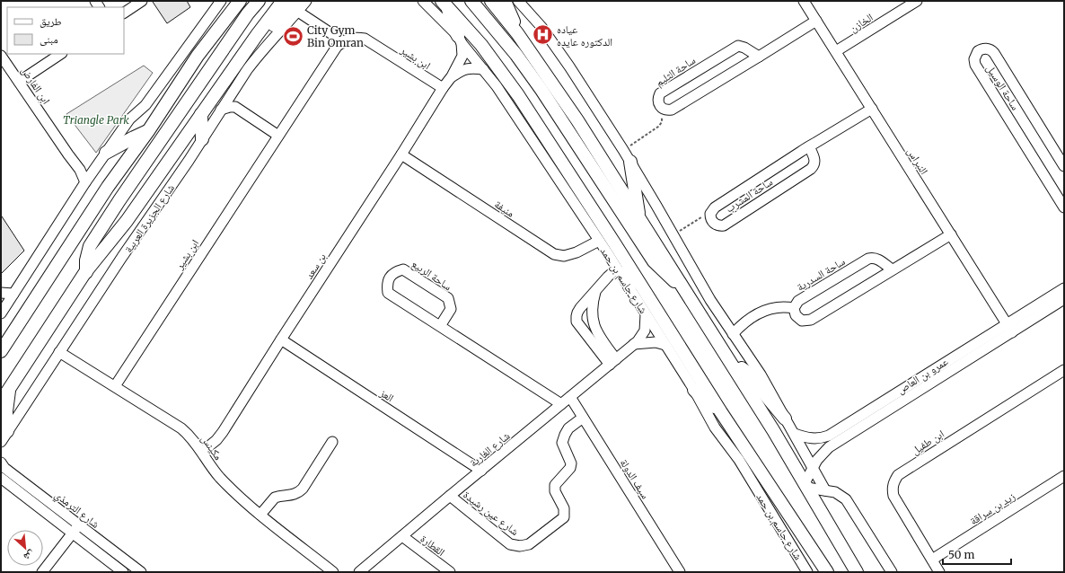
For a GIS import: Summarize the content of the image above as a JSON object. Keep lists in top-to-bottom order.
{
  "streets": {
    "main road": ["شارع الجزيرة العربية", "شارع جاسم بن حمد"],
    "street": [
      "الخازن",
      "ابن بشير",
      "ساحة الثليم",
      "ابن الفارض",
      "ساحة الوسيل",
      "النبراس",
      "ساحة المشرب",
      "منيفة",
      "بن سعد",
      "ساحة السدرية",
      "ساحة الربيع",
      "عمرو بن العاص",
      "العز",
      "ابن طفيل",
      "مكينس",
      "شارع الغارية",
      "سيف الدولة",
      "زيد بن سراقة",
      "شارع الترمذي",
      "شارع عين رشيدة",
      "القطارة"
    ]
  },
  "crossings": [
    ["الخازن", "النبراس"],
    ["ابن بشير", "بن سعد"],
    ["ابن بشير", "مكينس"],
    ["النبراس", "ساحة المشرب"],
    ["النبراس", "ساحة السدرية"],
    ["النبراس", "عمرو بن العاص"],
    ["منيفة", "بن سعد"],
    ["منيفة", "شارع جاسم بن حمد"],
    ["شارع الجزيرة العربية", "مكينس"],
    ["بن سعد", "شارع جاسم بن حمد"],
    ["بن سعد", "العز"],
    ["بن سعد", "مكينس"],
    ["ساحة الربيع", "شارع الغارية"],
    ["شارع جاسم بن حمد", "شارع الغارية"],
    ["العز", "شارع الغارية"],
    ["ابن طفيل", "زيد بن سراقة"],
    ["شارع الغارية", "سيف الدولة"],
    ["شارع الغارية", "شارع عين رشيدة"],
    ["شارع الغارية", "القطارة"],
    ["سيف الدولة", "شارع عين رشيدة"]
  ],
  "parks": ["Triangle Park"],
  "places": {
    "hospital": ["عياده الدكتوره عايده"],
    "sports": ["City Gym Bin Omran"]
  },
  "legend": ["طريق", "مبنى"],
  "scale_bar": "50 m",
  "north": "bottom right"
}
